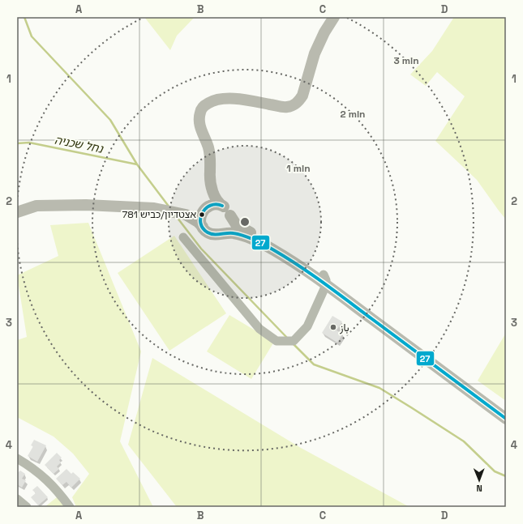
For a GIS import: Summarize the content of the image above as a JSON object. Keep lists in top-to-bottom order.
{
  "water": ["נחל שכניה"],
  "places": ["אצטדיון/כביש 781", "باز"],
  "lines": ["transit line 27"],
  "north": "bottom",
  "grid": {
    "columns": [
      "A",
      "B",
      "C",
      "D"
    ],
    "rows": [
      "1",
      "2",
      "3",
      "4"
    ]
  },
  "rings": ["3 min", "2 min", "1 min"]
}
